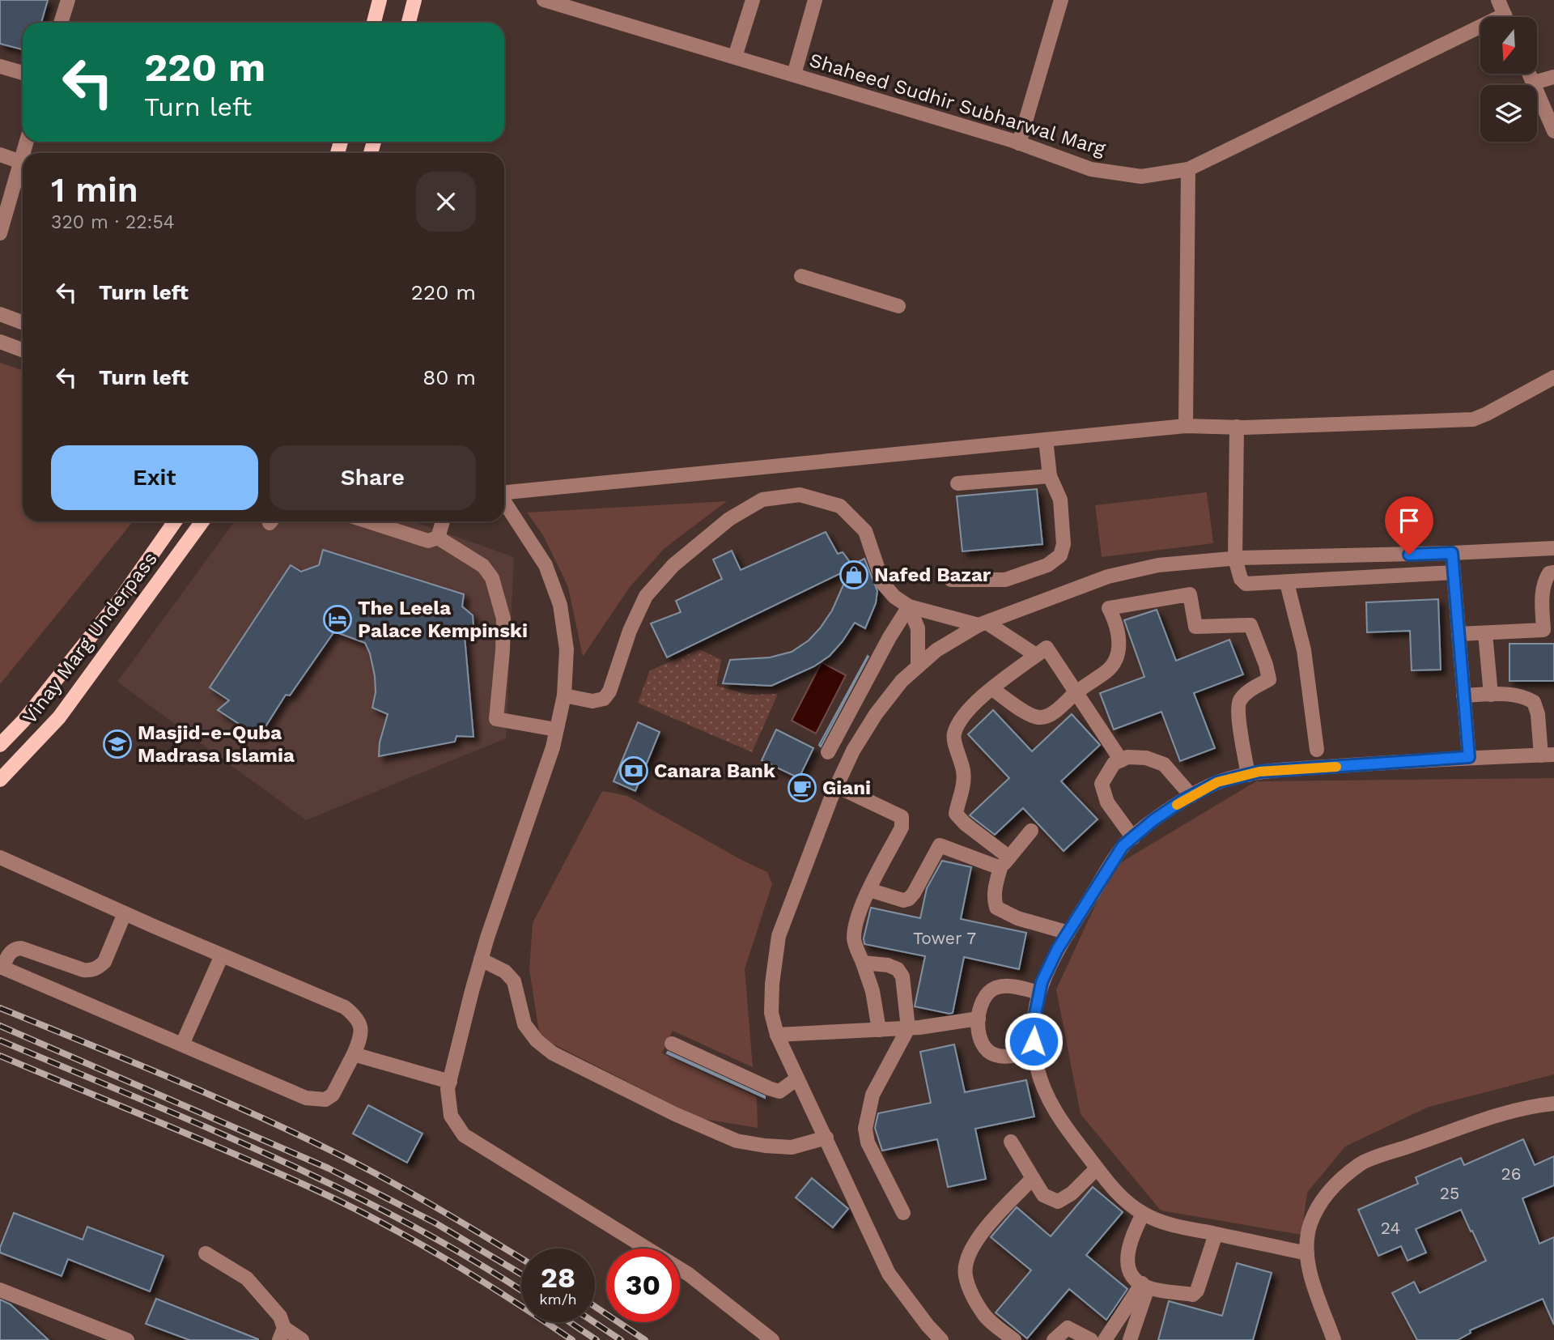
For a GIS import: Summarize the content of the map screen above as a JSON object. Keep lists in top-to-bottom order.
{
  "streets": {
    "main road": ["Vinay Marg Underpass"],
    "street": ["Shaheed Sudhir Subharwal Marg"]
  },
  "places": {
    "shop": ["Nafed Bazar"],
    "hotel": ["The Leela Palace Kempinski"],
    "school or university": ["Masjid-e-Quba Madrasa Islamia"],
    "bank": ["Canara Bank"],
    "cafe": ["Giani"]
  },
  "house_numbers": [
    "Tower 7",
    "26",
    "25",
    "24"
  ],
  "north": "bottom",
  "page": {
    "turn": ["220 m", "Turn left"],
    "heading": ["1 min", "320 m · 22:54"],
    "list": [
      {
        "name": "Turn left",
        "value": "220 m"
      },
      {
        "name": "Turn left",
        "value": "80 m"
      }
    ],
    "buttons": ["Exit", "Share"],
    "speed": "28 km/h",
    "limit": "30"
  }
}
